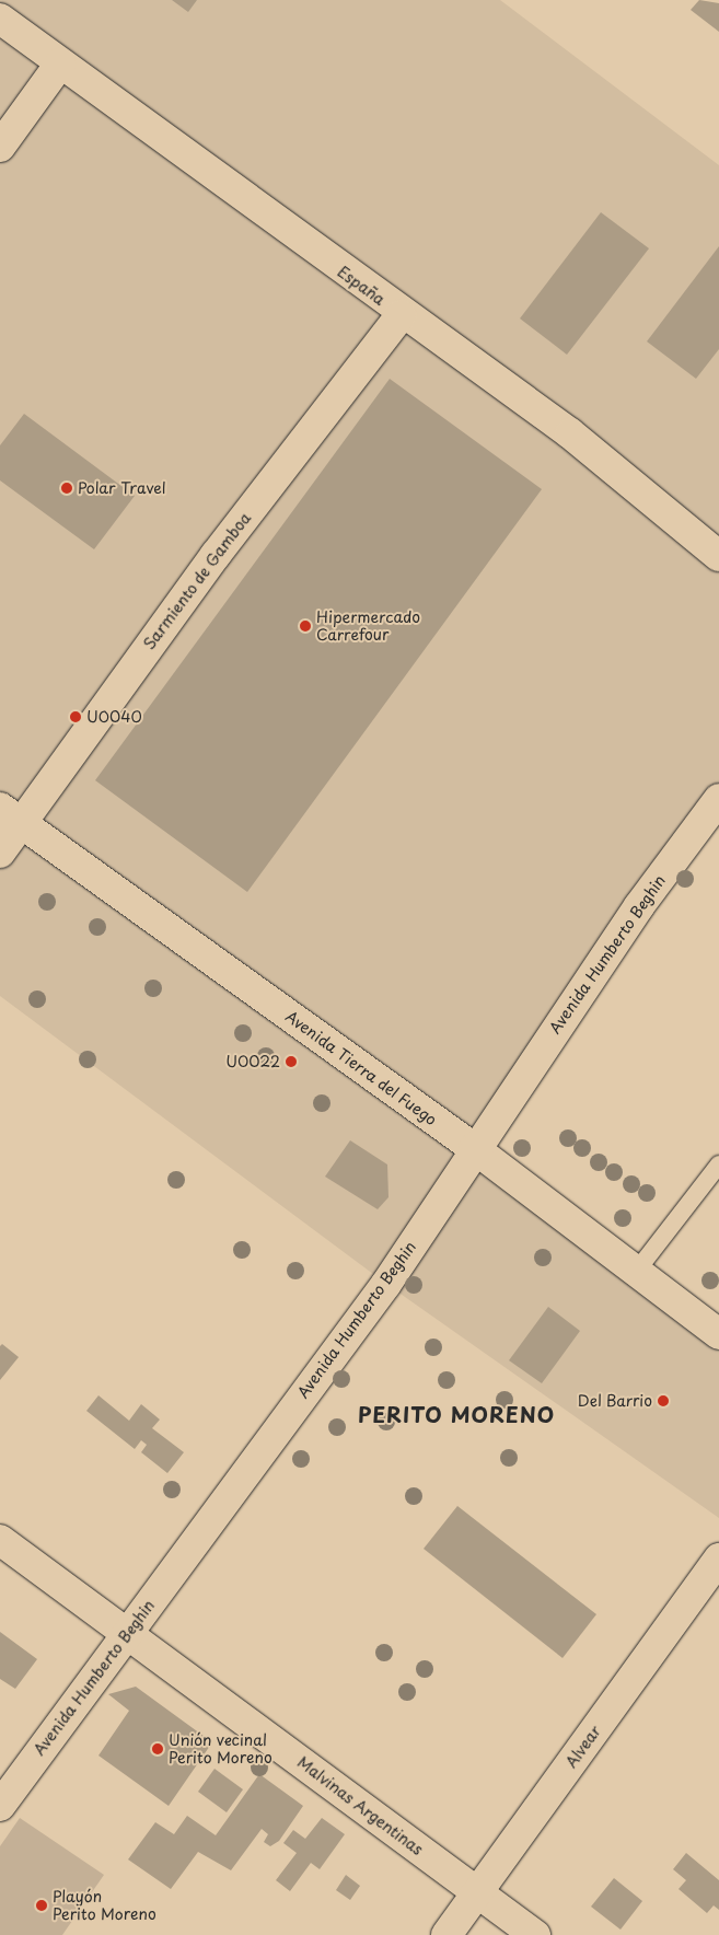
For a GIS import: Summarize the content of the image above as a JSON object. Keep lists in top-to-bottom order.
{
  "streets": {
    "street": [
      "España",
      "Sarmiento de Gamboa",
      "Avenida Humberto Beghin",
      "Avenida Tierra del Fuego",
      "Alvear",
      "Malvinas Argentinas"
    ]
  },
  "crossings": [
    ["España", "Sarmiento de Gamboa"],
    ["Sarmiento de Gamboa", "Avenida Tierra del Fuego"],
    ["Avenida Humberto Beghin", "Avenida Tierra del Fuego"],
    ["Avenida Humberto Beghin", "Malvinas Argentinas"],
    ["Alvear", "Malvinas Argentinas"]
  ],
  "districts": ["PERITO MORENO"],
  "places": [
    "Polar Travel",
    "Hipermercado Carrefour",
    "U0040",
    "U0022",
    "Del Barrio",
    "Unión vecinal Perito Moreno",
    "Playón Perito Moreno"
  ]
}
